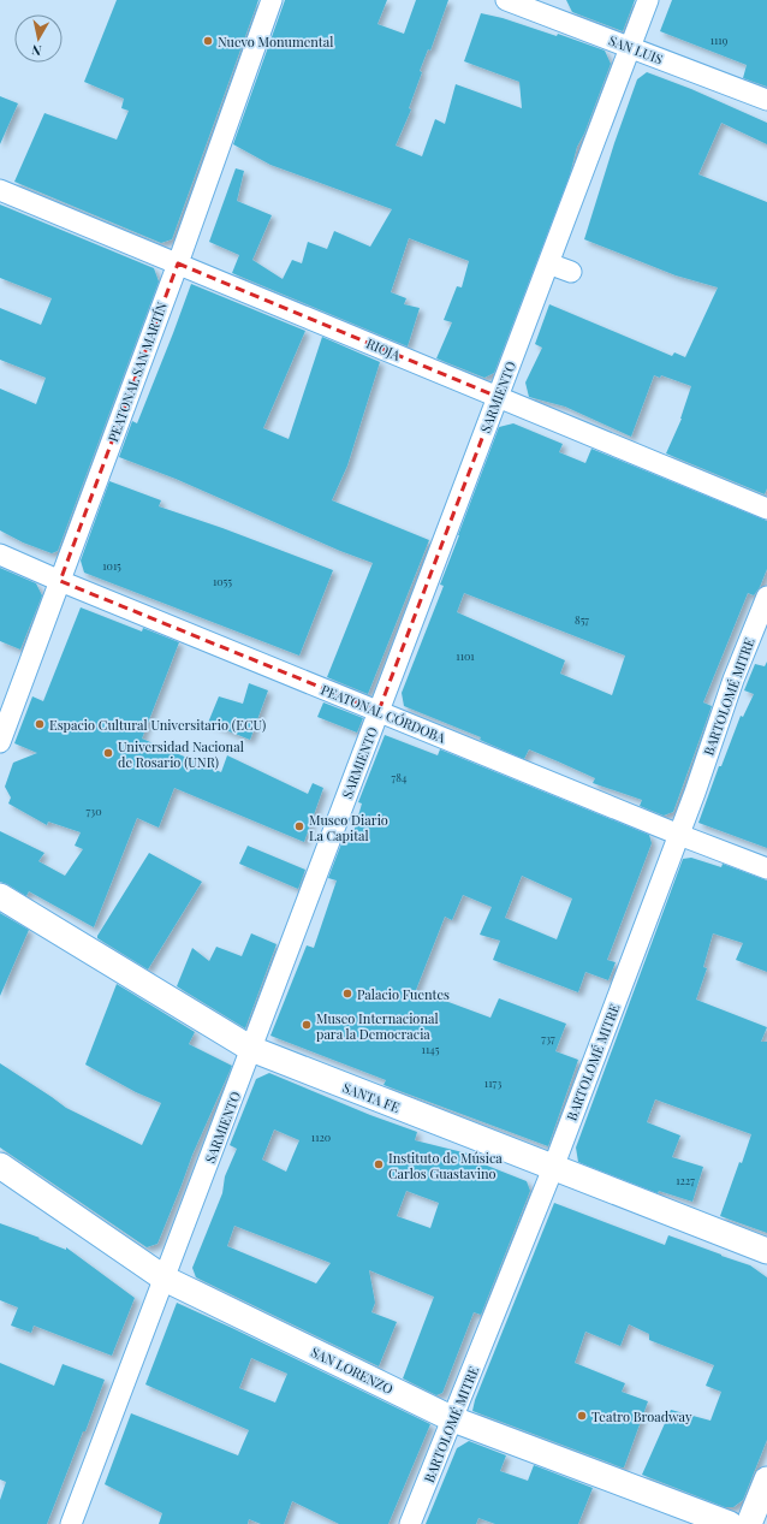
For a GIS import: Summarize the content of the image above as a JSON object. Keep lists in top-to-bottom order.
{
  "streets": {
    "main road": ["SANTA FE", "SAN LORENZO"],
    "street": [
      "SAN LUIS",
      "RIOJA",
      "PEATONAL SAN MARTÍN",
      "SARMIENTO",
      "BARTOLOMÉ MITRE",
      "PEATONAL CÓRDOBA"
    ]
  },
  "crossings": [
    ["SAN LUIS", "SARMIENTO"],
    ["RIOJA", "PEATONAL SAN MARTÍN"],
    ["RIOJA", "SARMIENTO"],
    ["PEATONAL SAN MARTÍN", "PEATONAL CÓRDOBA"],
    ["SARMIENTO", "PEATONAL CÓRDOBA"],
    ["SARMIENTO", "SANTA FE"],
    ["SARMIENTO", "SAN LORENZO"],
    ["BARTOLOMÉ MITRE", "PEATONAL CÓRDOBA"],
    ["BARTOLOMÉ MITRE", "SANTA FE"],
    ["BARTOLOMÉ MITRE", "SAN LORENZO"]
  ],
  "places": [
    "Nuevo Monumental",
    "Espacio Cultural Universitario (ECU)",
    "Universidad Nacional de Rosario (UNR)",
    "Museo Diario La Capital",
    "Palacio Fuentes",
    "Museo Internacional para la Democracia",
    "Instituto de Música Carlos Guastavino",
    "Teatro Broadway"
  ],
  "house_numbers": [
    "1119",
    "1015",
    "1055",
    "857",
    "1101",
    "784",
    "730",
    "737",
    "1145",
    "1173",
    "1120",
    "1227"
  ],
  "north": "bottom"
}
